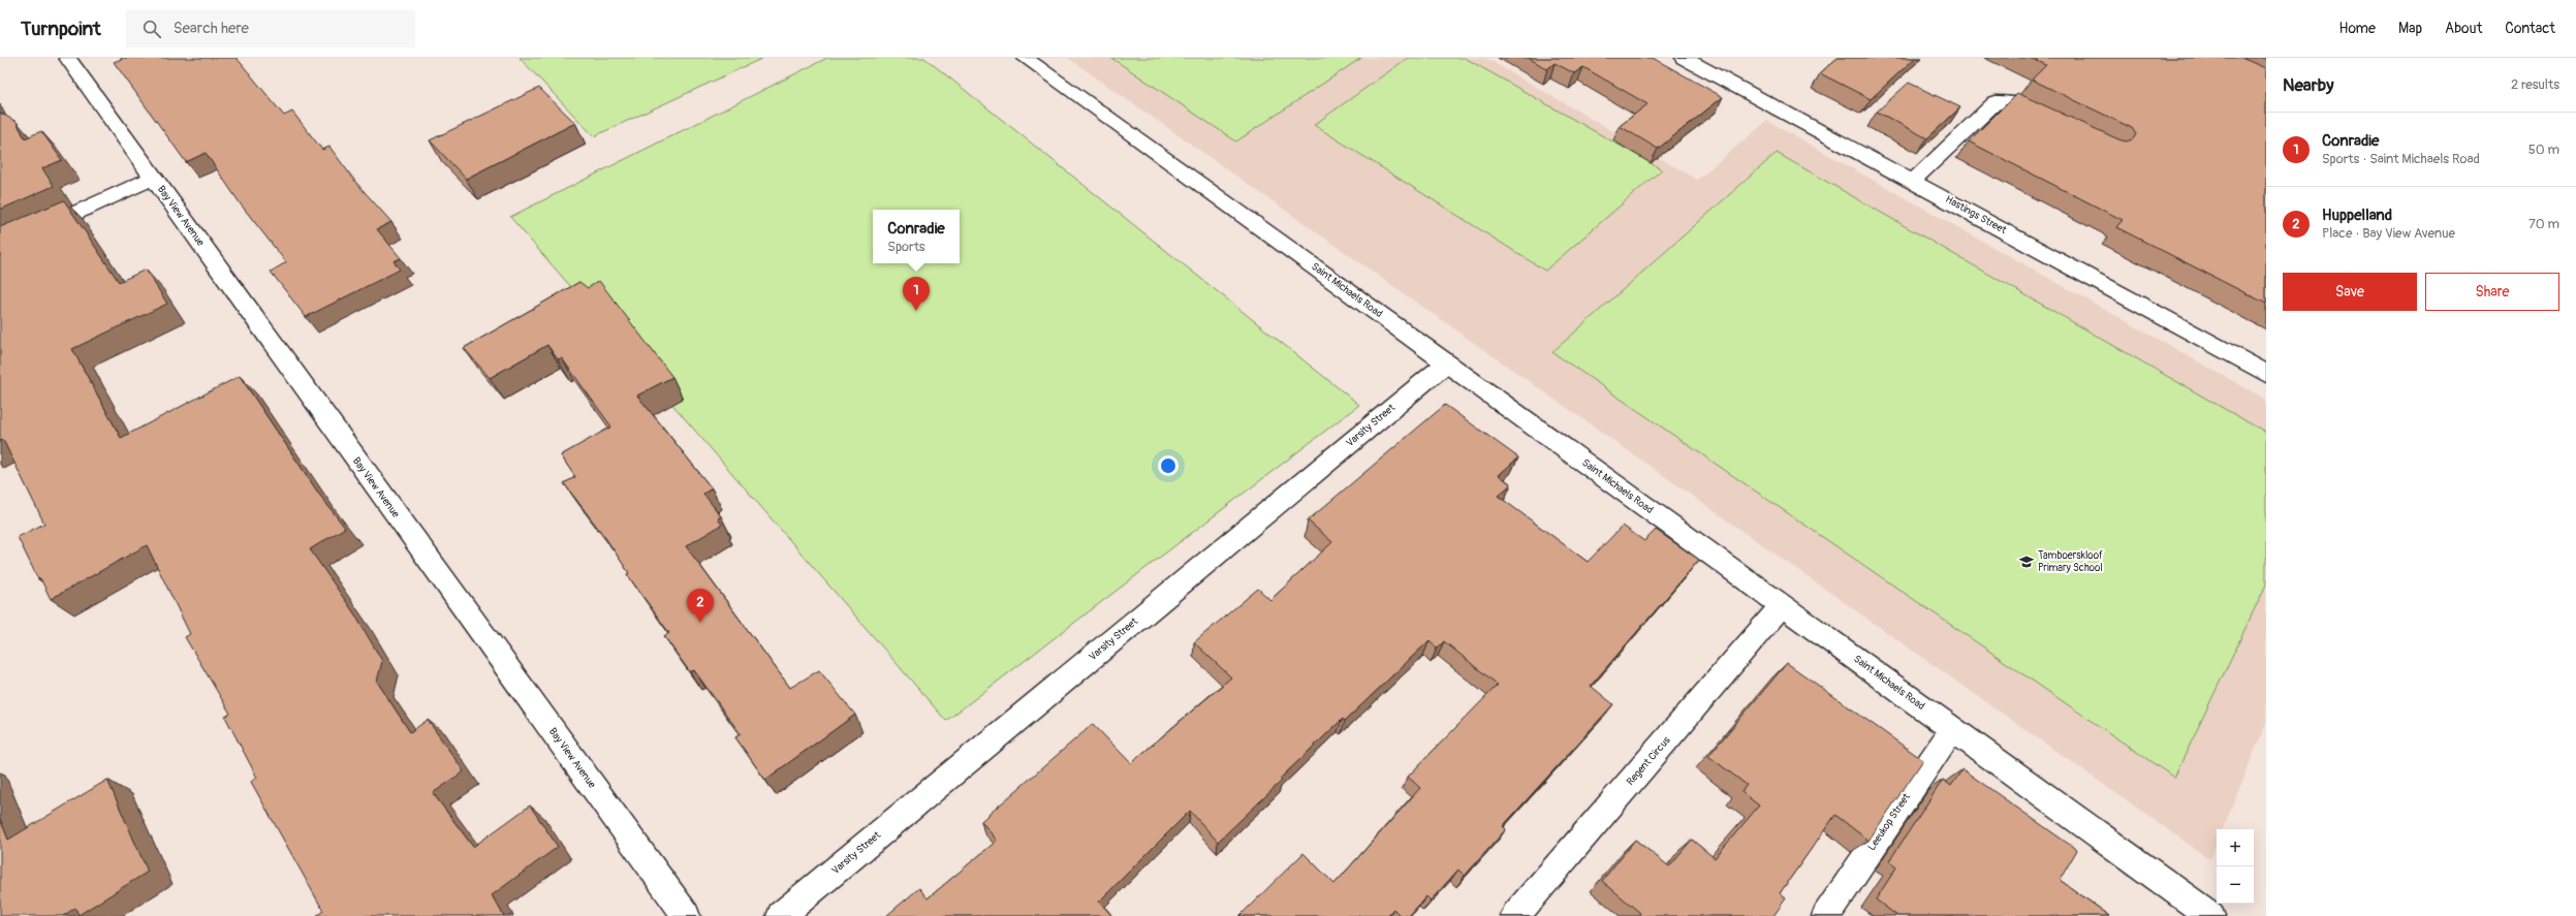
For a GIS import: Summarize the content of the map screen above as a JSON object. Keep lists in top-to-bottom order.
{
  "streets": {
    "street": [
      "Hastings Street",
      "Bay View Avenue",
      "Saint Michaels Road",
      "Varsity Street",
      "Regent Circus",
      "Leeukop Street"
    ]
  },
  "crossings": [
    ["Saint Michaels Road", "Varsity Street"],
    ["Saint Michaels Road", "Regent Circus"],
    ["Saint Michaels Road", "Leeukop Street"]
  ],
  "places": {
    "school or university": ["Tamboerskloof Primary School"]
  },
  "page": {
    "header": "Turnpoint",
    "search": "Search here",
    "nav": [
      "Home",
      "Map",
      "About",
      "Contact"
    ],
    "heading": ["Nearby", "2 results"],
    "list": [
      {
        "mark": "1",
        "name": "Conradie",
        "note": "Sports · Saint Michaels Road",
        "value": "50 m"
      },
      {
        "mark": "2",
        "name": "Huppelland",
        "note": "Place · Bay View Avenue",
        "value": "70 m"
      }
    ],
    "popup": ["Conradie", "Sports"],
    "buttons": ["Save", "Share"],
    "pins": ["1", "2"],
    "map_buttons": ["+", "−"]
  }
}
